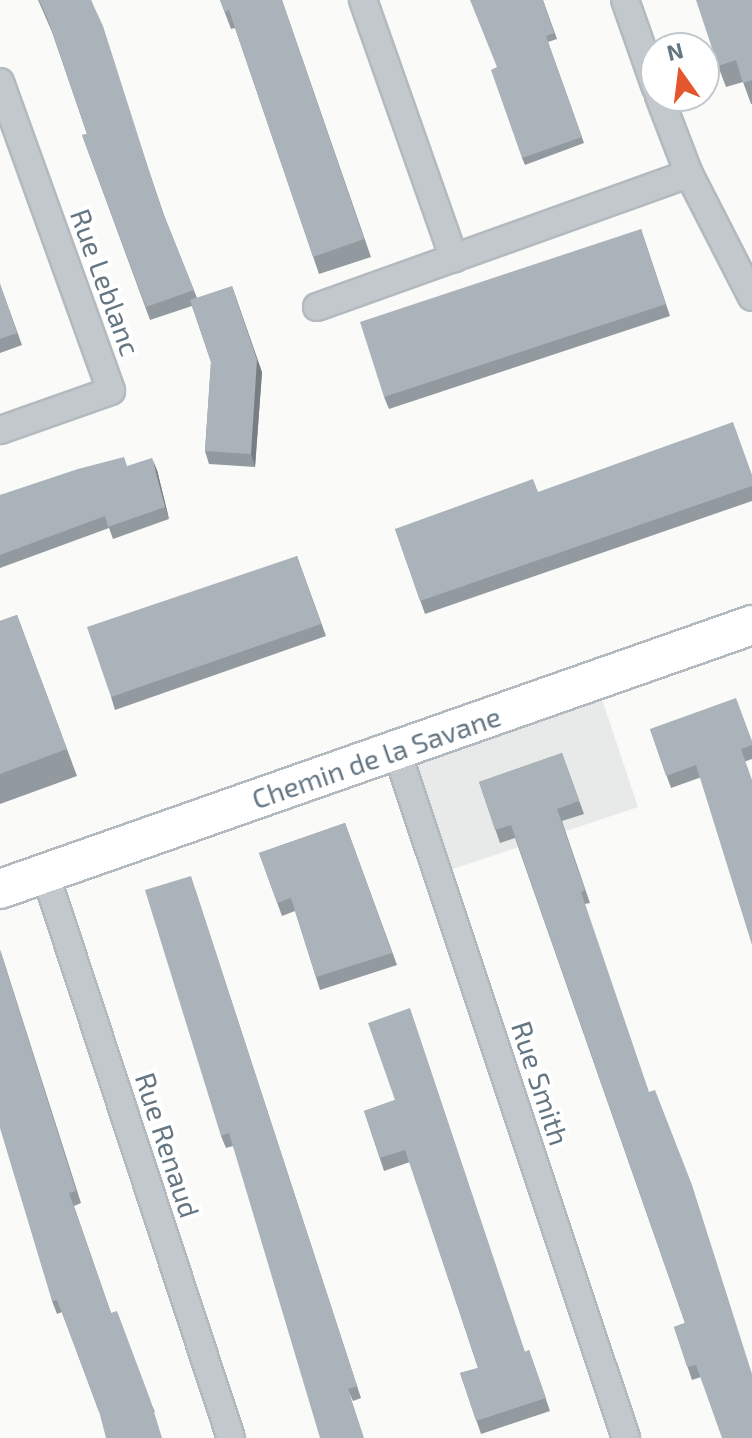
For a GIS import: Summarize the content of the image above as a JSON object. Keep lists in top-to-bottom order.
{
  "streets": {
    "street": [
      "Rue Leblanc",
      "Chemin de la Savane",
      "Rue Smith",
      "Rue Renaud"
    ]
  },
  "crossings": [
    ["Chemin de la Savane", "Rue Smith"],
    ["Chemin de la Savane", "Rue Renaud"]
  ],
  "north": "top"
}
